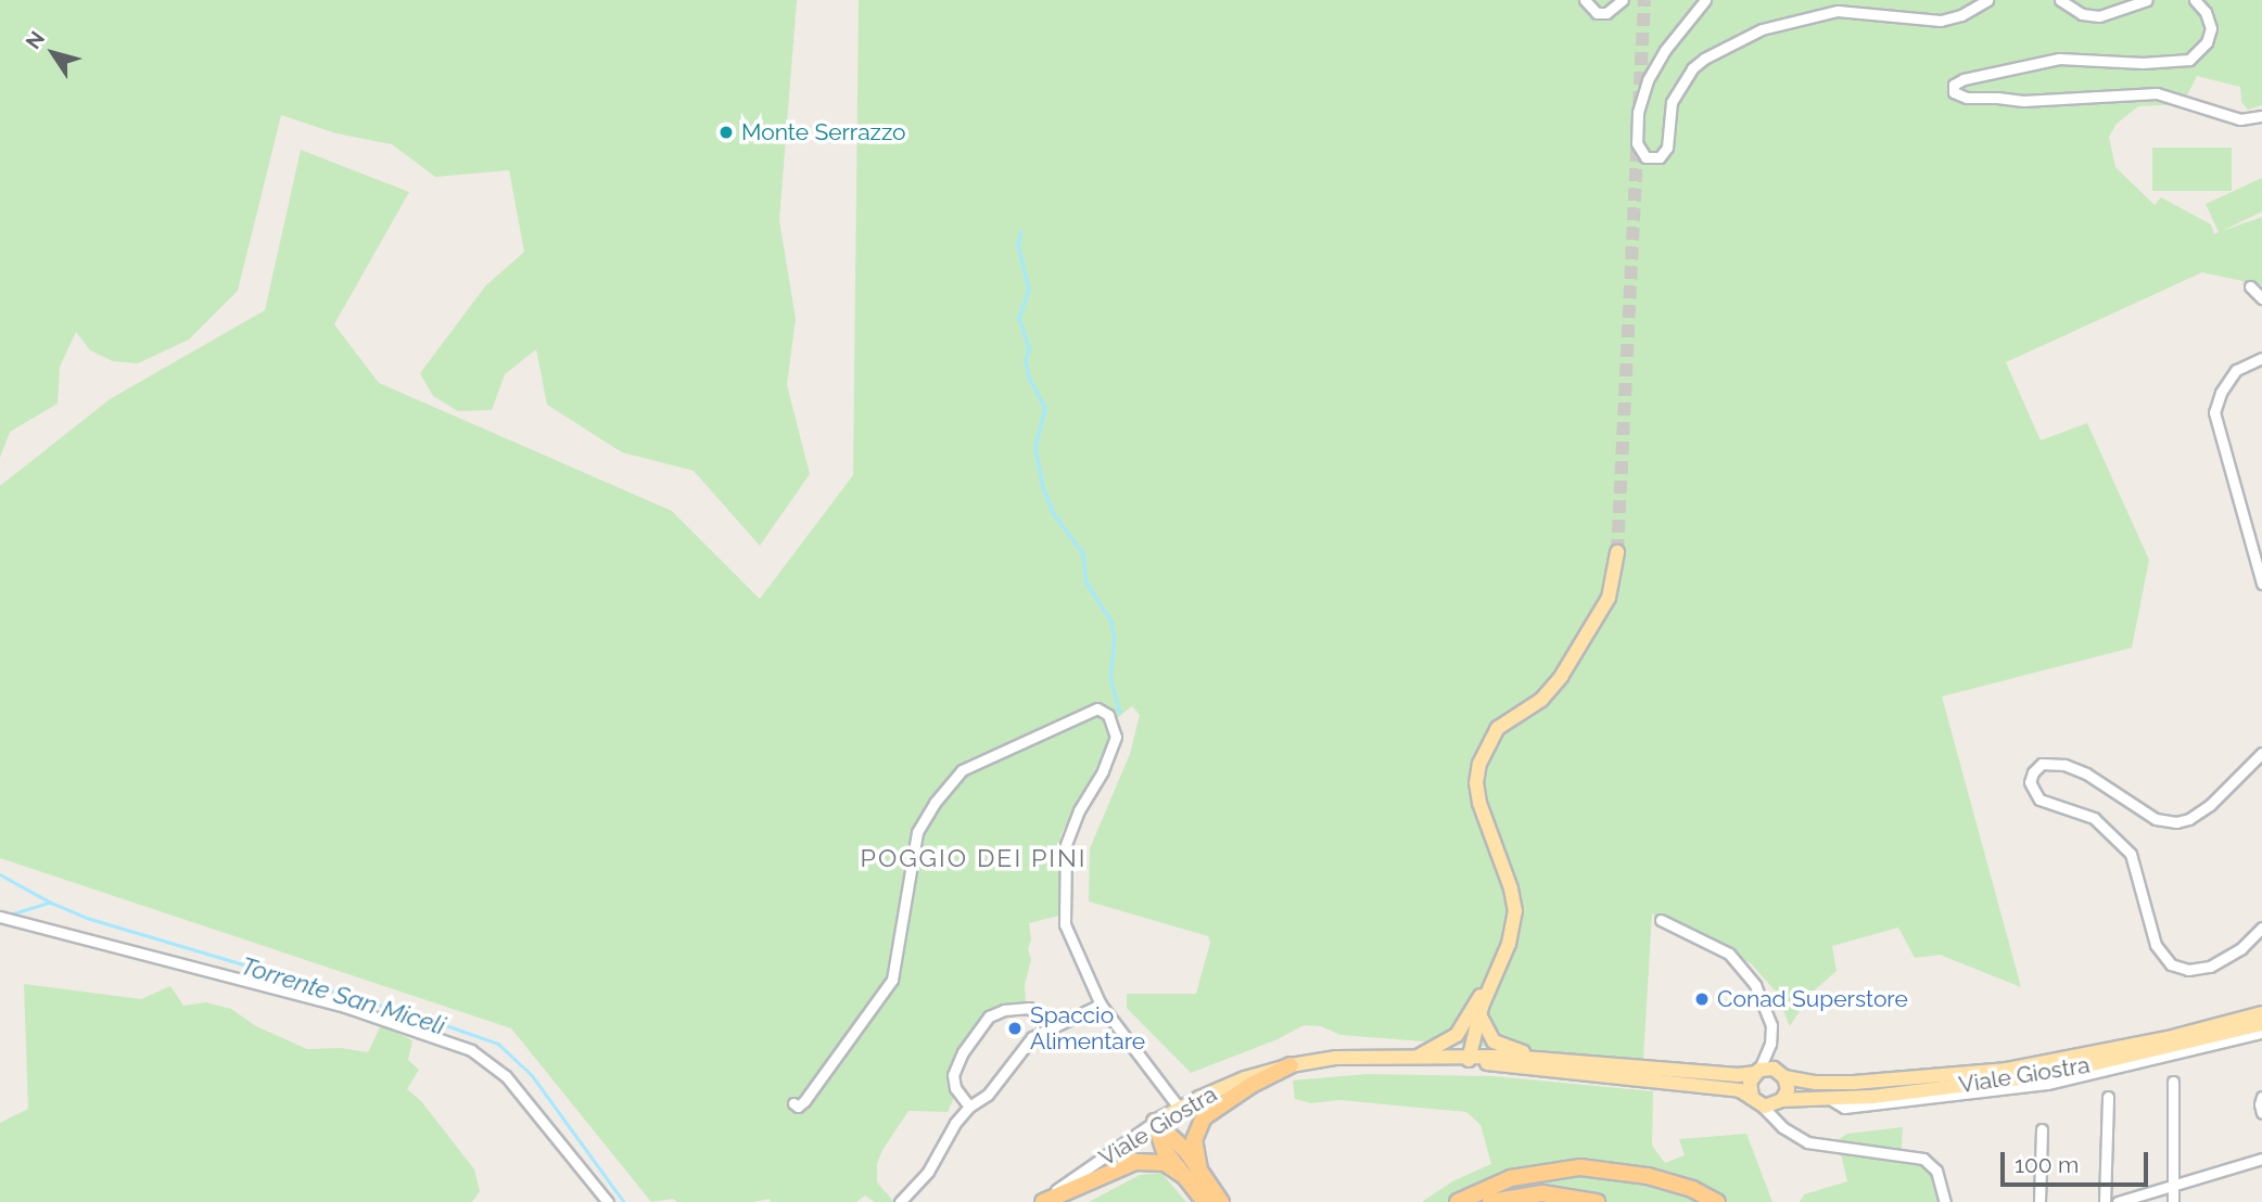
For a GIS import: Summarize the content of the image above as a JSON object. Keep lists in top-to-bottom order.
{
  "streets": {
    "main road": ["Viale Giostra"]
  },
  "districts": ["POGGIO DEI PINI"],
  "water": ["Torrente San Miceli"],
  "places": ["Monte Serrazzo", "Conad Superstore", "Spaccio Alimentare"],
  "scale_bar": "100 m",
  "north": "top left"
}
